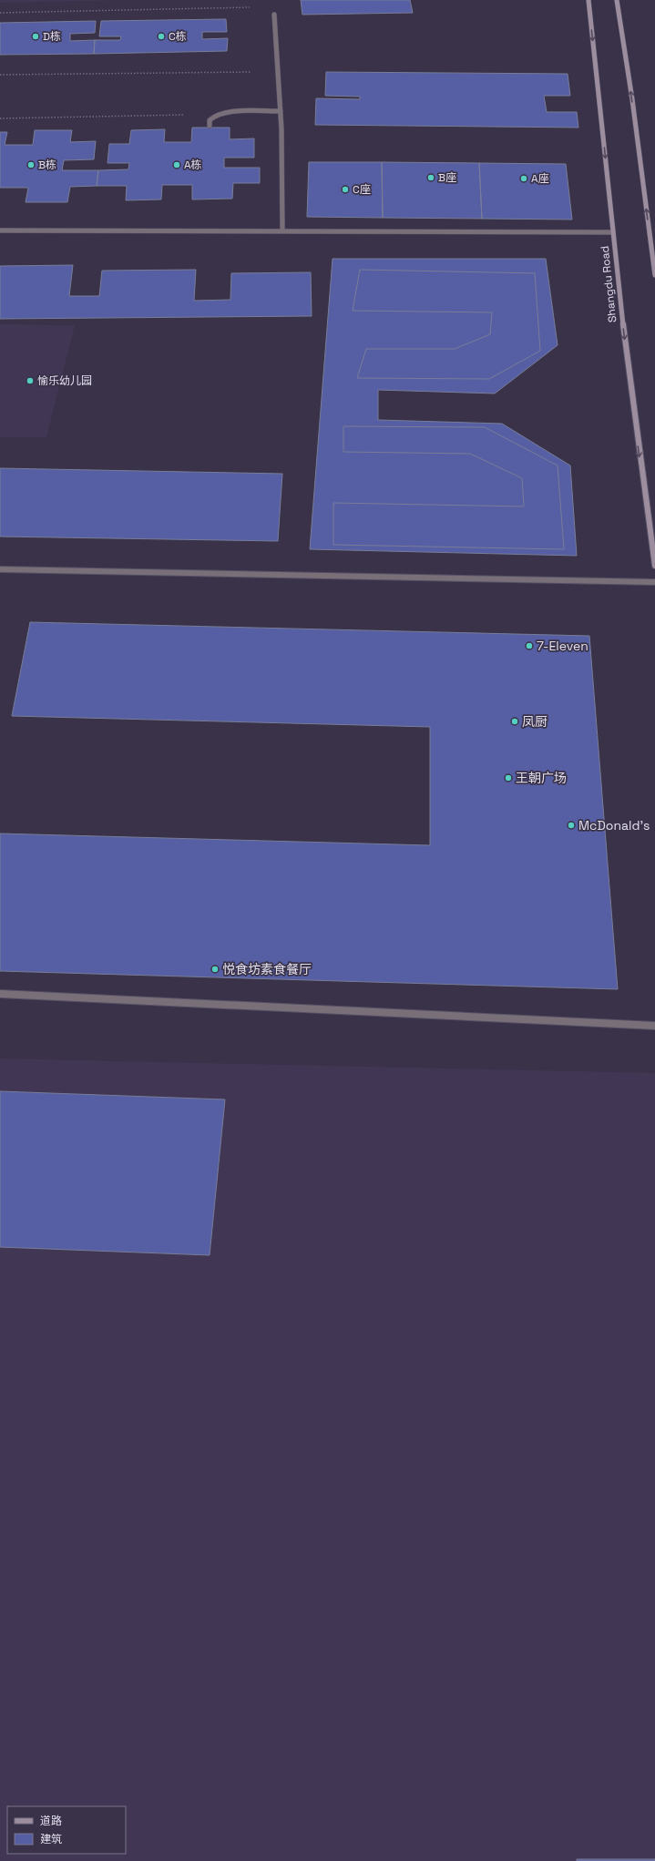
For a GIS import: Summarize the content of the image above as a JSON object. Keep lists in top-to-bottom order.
{
  "streets": {
    "main road": ["Shangdu Road"]
  },
  "places": [
    "D栋",
    "C栋",
    "B栋",
    "A栋",
    "B座",
    "A座",
    "C座",
    "愉乐幼儿园",
    "7-Eleven",
    "凤厨",
    "王朝广场",
    "McDonald's",
    "悦食坊素食餐厅"
  ],
  "legend": ["道路", "建筑"]
}
